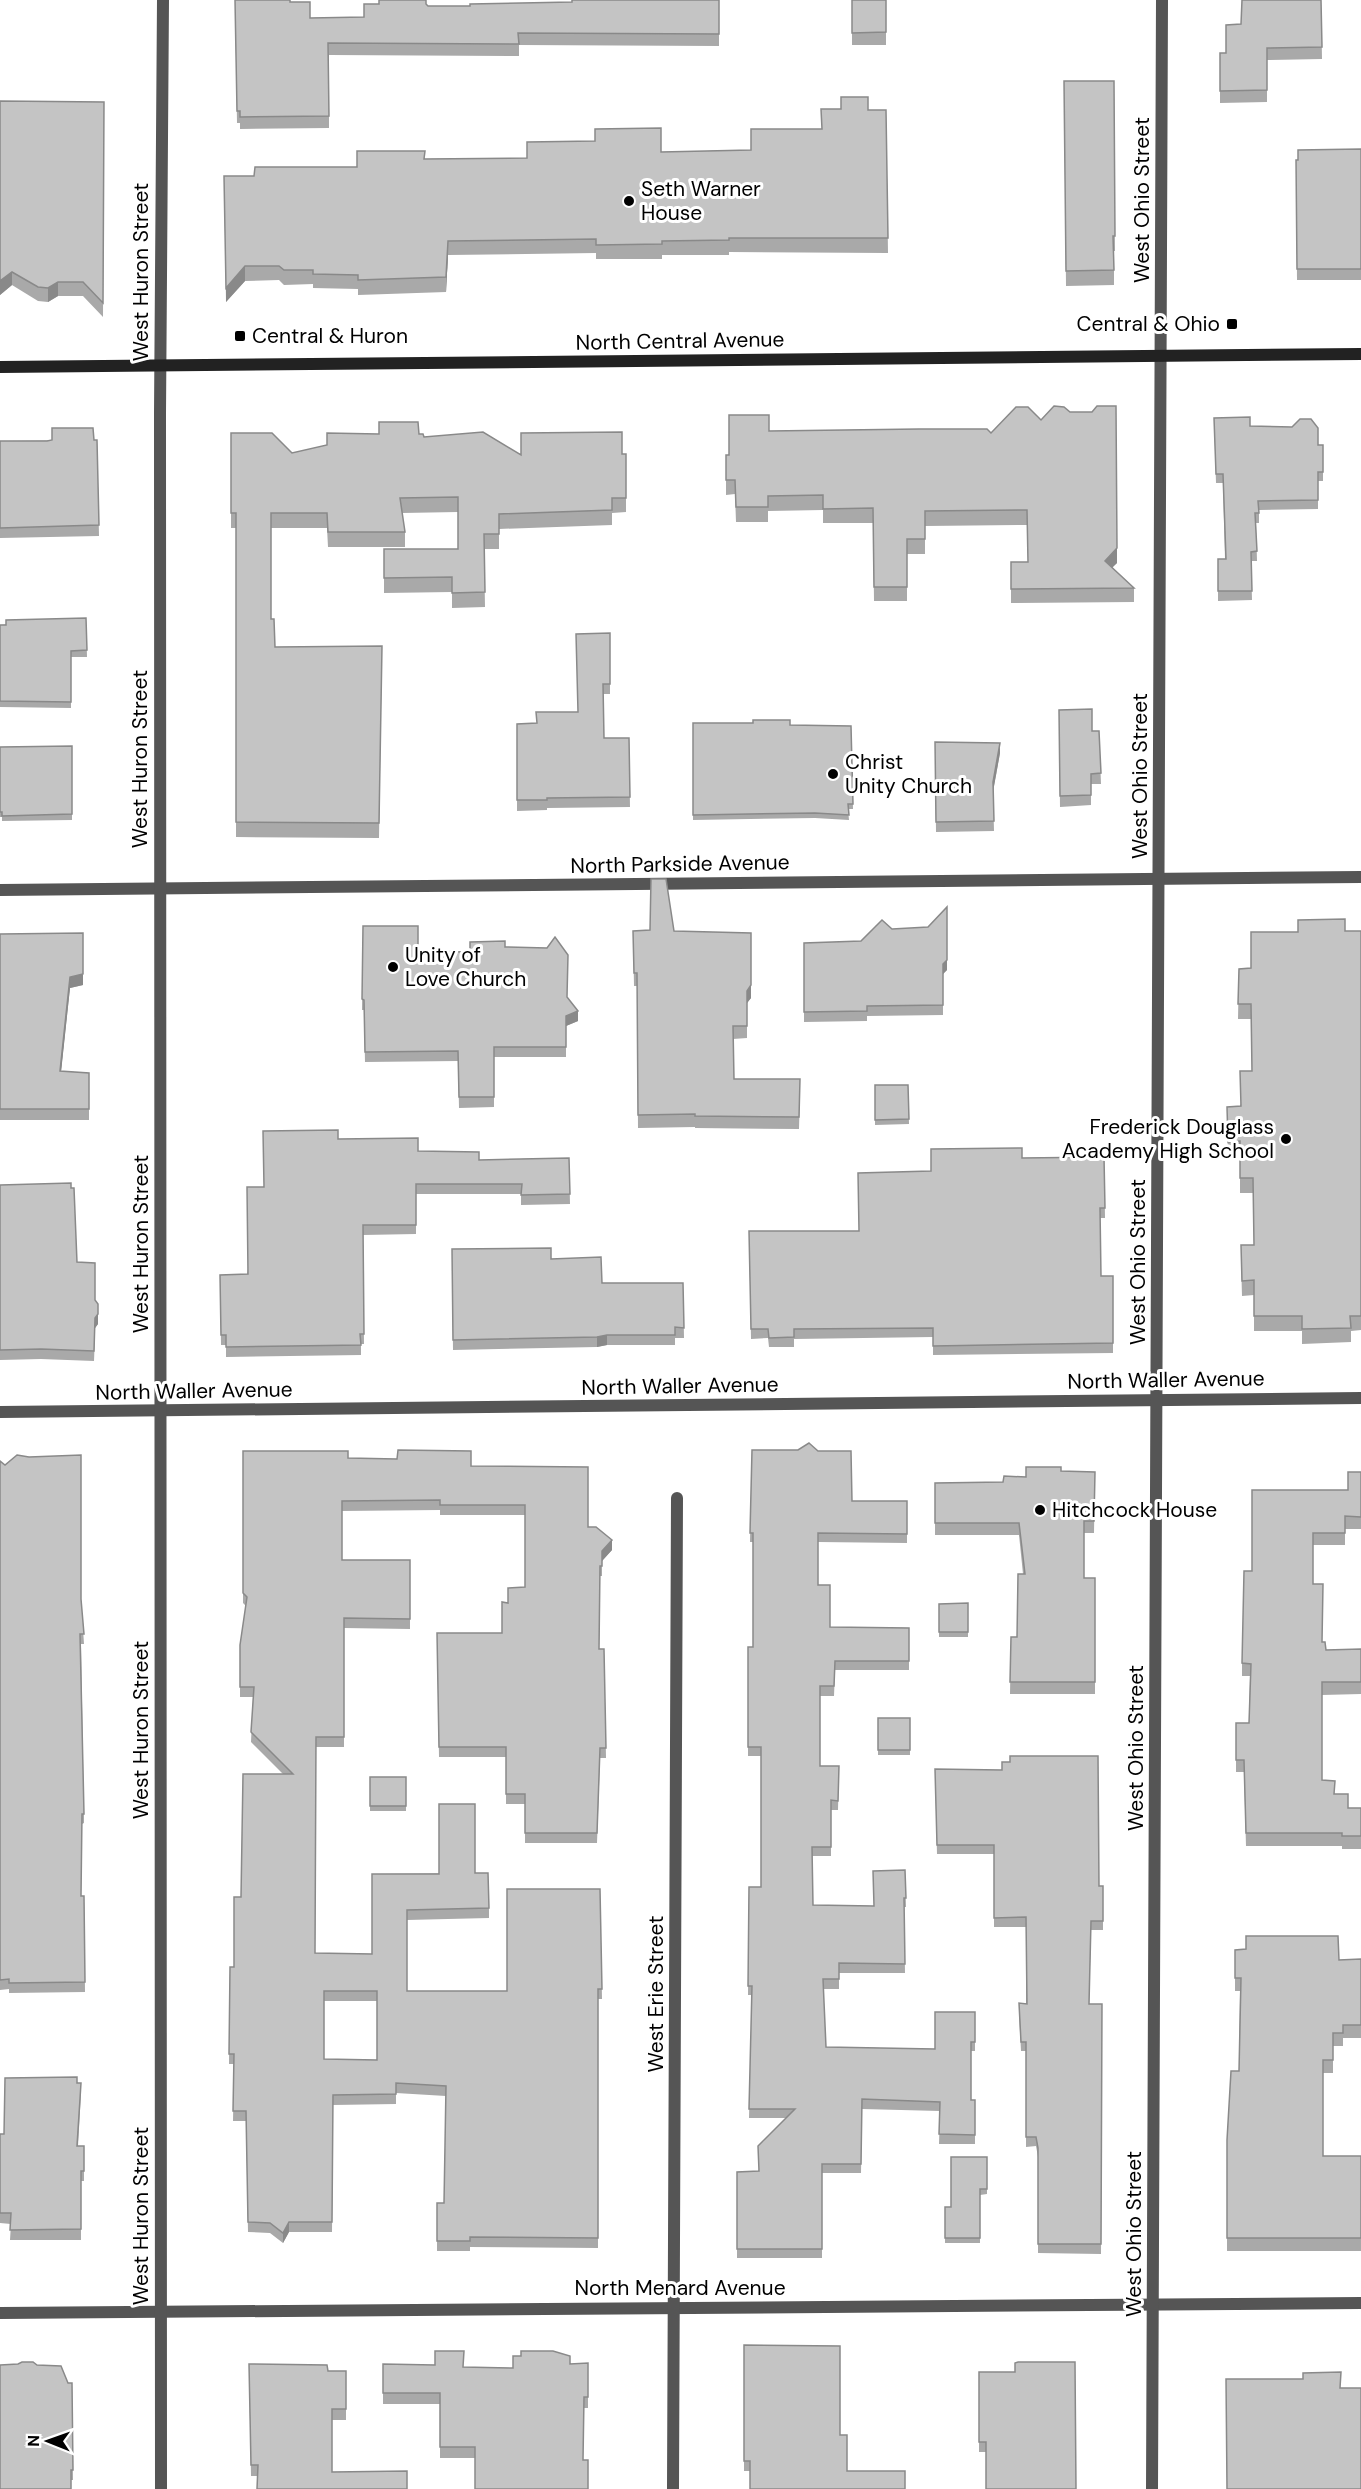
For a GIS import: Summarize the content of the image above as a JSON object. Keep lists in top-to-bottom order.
{
  "streets": {
    "street": [
      "West Ohio Street",
      "West Huron Street",
      "North Central Avenue",
      "North Parkside Avenue",
      "North Waller Avenue",
      "West Erie Street",
      "North Menard Avenue"
    ]
  },
  "crossings": [
    ["West Ohio Street", "North Central Avenue"],
    ["West Ohio Street", "North Parkside Avenue"],
    ["West Ohio Street", "North Waller Avenue"],
    ["West Ohio Street", "North Menard Avenue"],
    ["West Huron Street", "North Central Avenue"],
    ["West Huron Street", "North Parkside Avenue"],
    ["West Huron Street", "North Waller Avenue"],
    ["West Huron Street", "North Menard Avenue"],
    ["West Erie Street", "North Menard Avenue"]
  ],
  "places": {
    "other": [
      "Seth Warner House",
      "Christ Unity Church",
      "Unity of Love Church",
      "Frederick Douglass Academy High School",
      "Hitchcock House"
    ],
    "transit": ["Central & Ohio", "Central & Huron"]
  },
  "north": "left"
}
